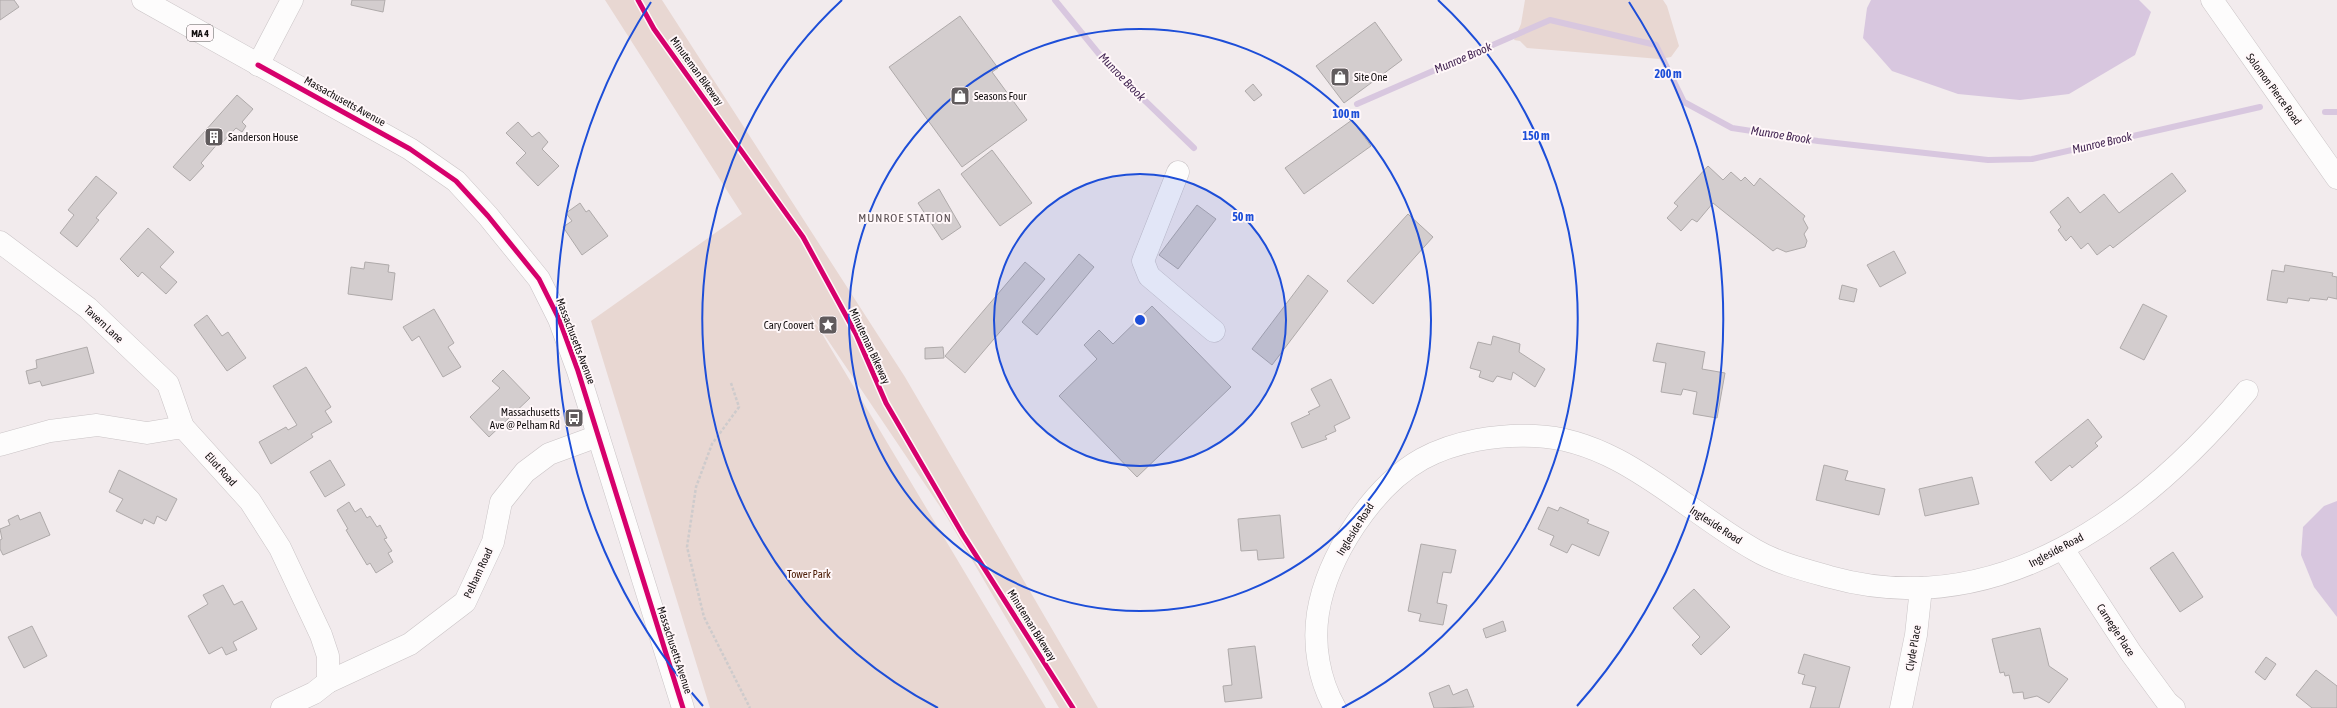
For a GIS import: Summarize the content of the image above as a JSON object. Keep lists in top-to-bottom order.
{
  "streets": {
    "street": [
      "MA 4",
      "Solomon Pierce Road",
      "Massachusetts Avenue",
      "Tavern Lane",
      "Eliot Road",
      "Ingleside Road",
      "Pelham Road",
      "Carnegie Place",
      "Clyde Place"
    ],
    "cycle path": ["Minuteman Bikeway"]
  },
  "crossings": [
    ["Massachusetts Avenue", "Pelham Road"],
    ["Tavern Lane", "Eliot Road"],
    ["Eliot Road", "Pelham Road"],
    ["Ingleside Road", "Carnegie Place"],
    ["Ingleside Road", "Clyde Place"]
  ],
  "districts": ["MUNROE STATION"],
  "water": ["Munroe Brook"],
  "parks": ["Tower Park"],
  "places": {
    "shop": ["Site One", "Seasons Four"],
    "building": ["Sanderson House"],
    "place": ["Cary Coovert"],
    "bus stop": ["Massachusetts Ave @ Pelham Rd"]
  },
  "rings": [
    "200 m",
    "100 m",
    "150 m",
    "50 m"
  ]
}
